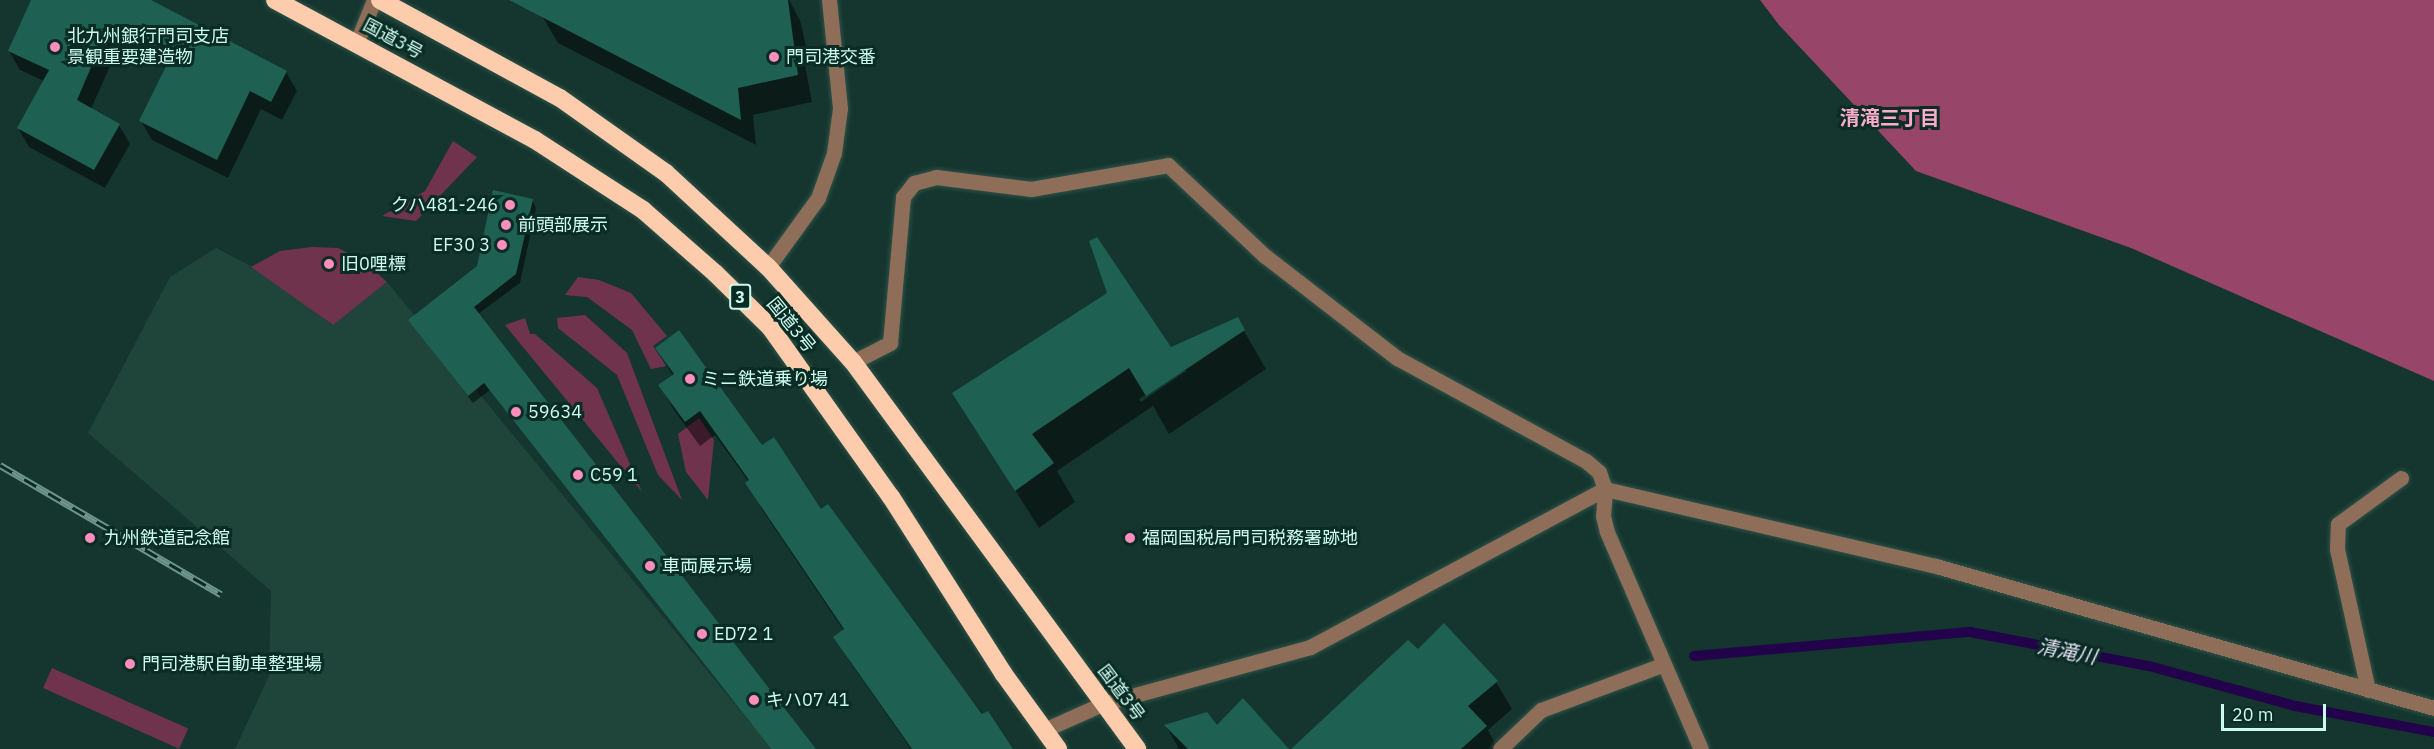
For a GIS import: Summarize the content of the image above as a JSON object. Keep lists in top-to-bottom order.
{
  "streets": {
    "highway": ["国道3号", "3"]
  },
  "districts": ["清滝三丁目"],
  "water": ["清滝川"],
  "places": [
    "北九州銀行門司支店 景観重要建造物",
    "門司港交番",
    "クハ481-246",
    "前頭部展示",
    "EF30 3",
    "旧0哩標",
    "ミニ鉄道乗り場",
    "59634",
    "C59 1",
    "九州鉄道記念館",
    "福岡国税局門司税務署跡地",
    "車両展示場",
    "ED72 1",
    "門司港駅自動車整理場",
    "キハ07 41"
  ],
  "scale_bar": "20 m"
}
